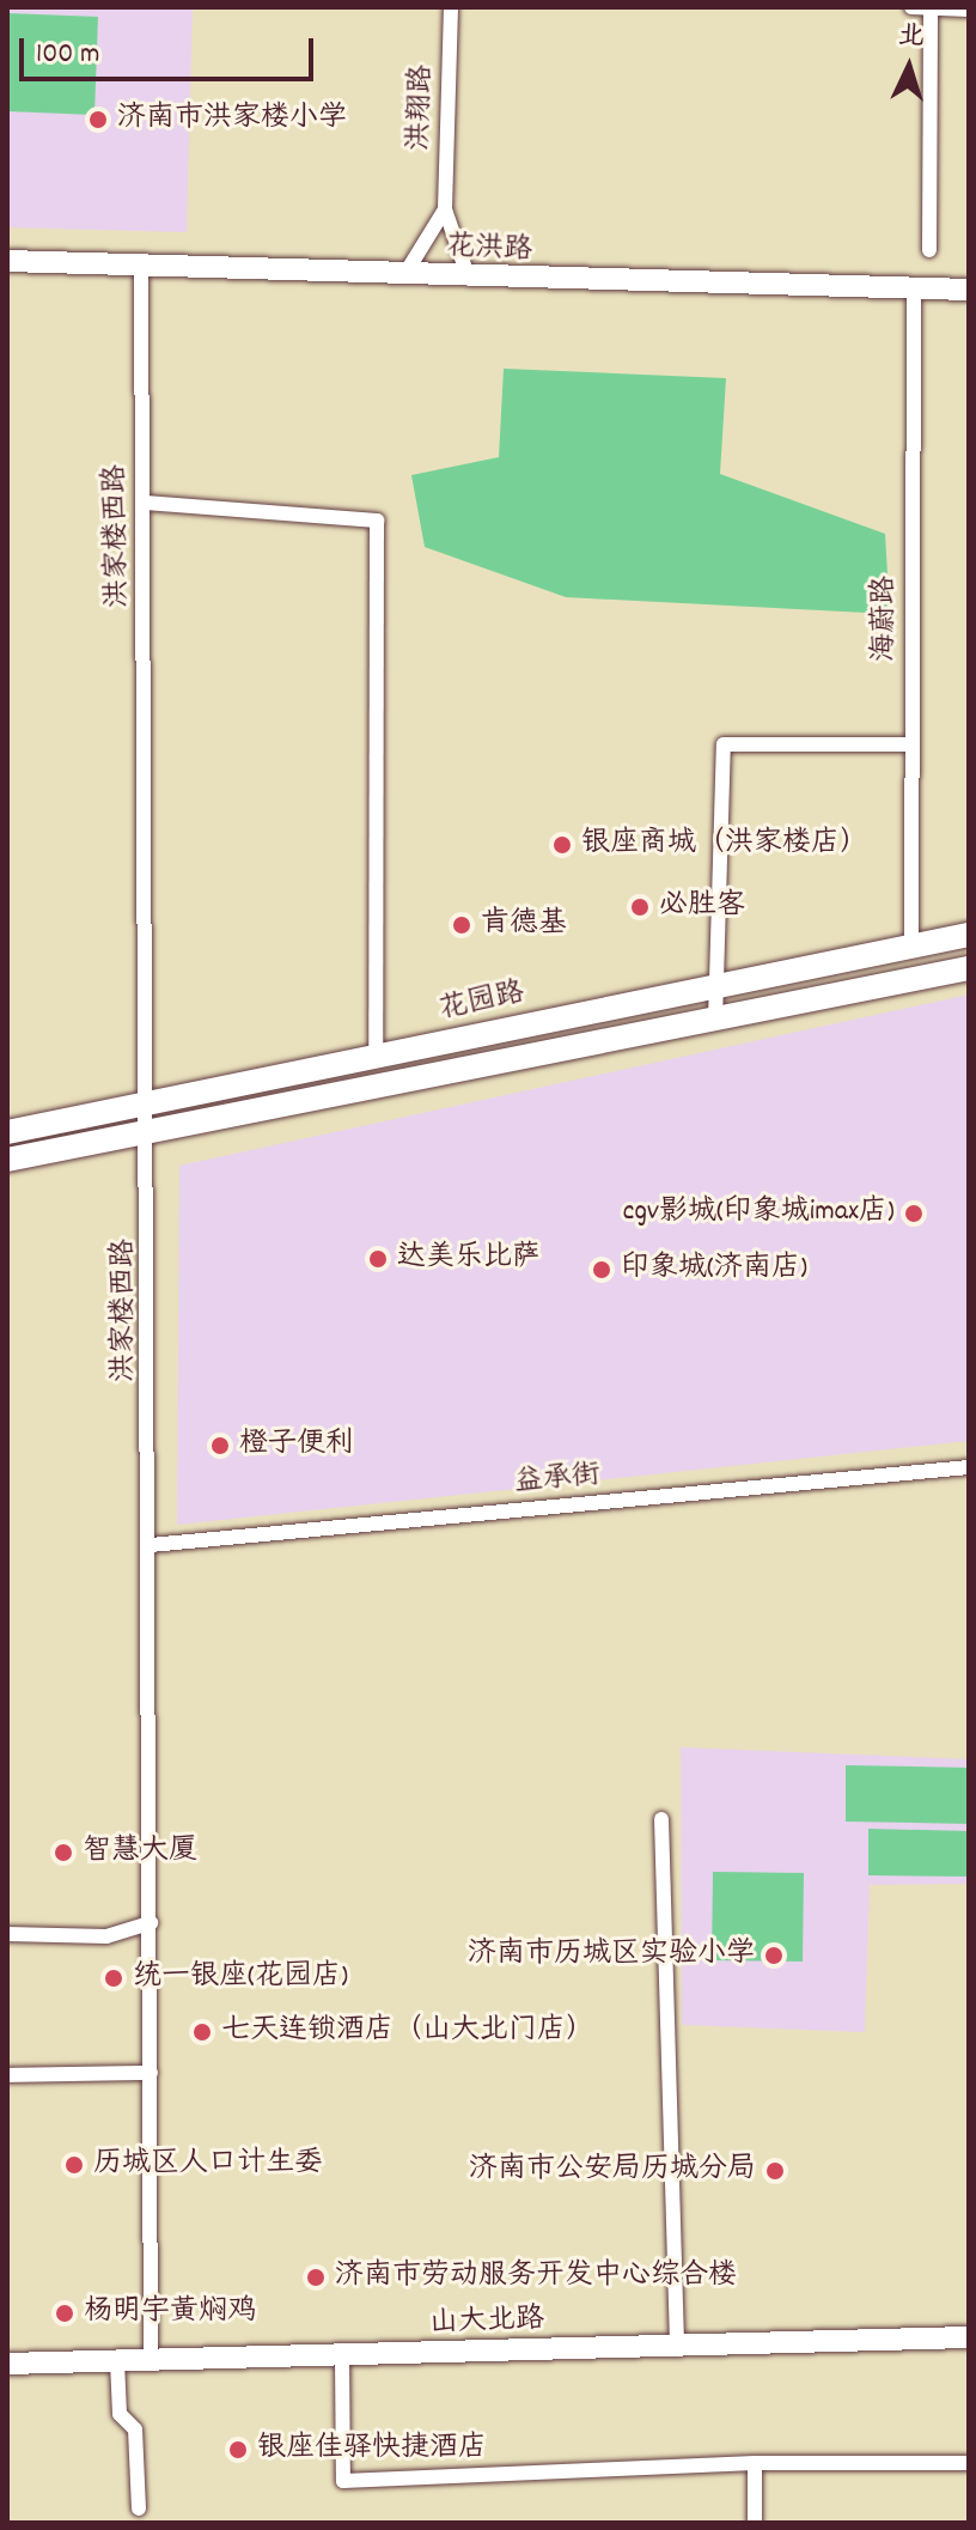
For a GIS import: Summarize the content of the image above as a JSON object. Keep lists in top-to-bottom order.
{
  "streets": {
    "main road": ["花洪路", "花园路", "山大北路"],
    "street": [
      "洪翔路",
      "洪家楼西路",
      "海蔚路",
      "益承街"
    ]
  },
  "crossings": [
    ["洪翔路", "花洪路"],
    ["花洪路", "洪家楼西路"],
    ["花洪路", "海蔚路"],
    ["洪家楼西路", "花园路"],
    ["洪家楼西路", "益承街"],
    ["洪家楼西路", "山大北路"],
    ["海蔚路", "花园路"]
  ],
  "places": [
    "济南市洪家楼小学",
    "银座商城（洪家楼店）",
    "必胜客",
    "肯德基",
    "cgv影城(印象城imax店)",
    "达美乐比萨",
    "印象城(济南店)",
    "橙子便利",
    "智慧大厦",
    "济南市历城区实验小学",
    "统一银座(花园店)",
    "七天连锁酒店（山大北门店）",
    "历城区人口计生委",
    "济南市公安局历城分局",
    "济南市劳动服务开发中心综合楼",
    "杨明宇黄焖鸡",
    "银座佳驿快捷酒店"
  ],
  "scale_bar": "100 m",
  "north": "top"
}
